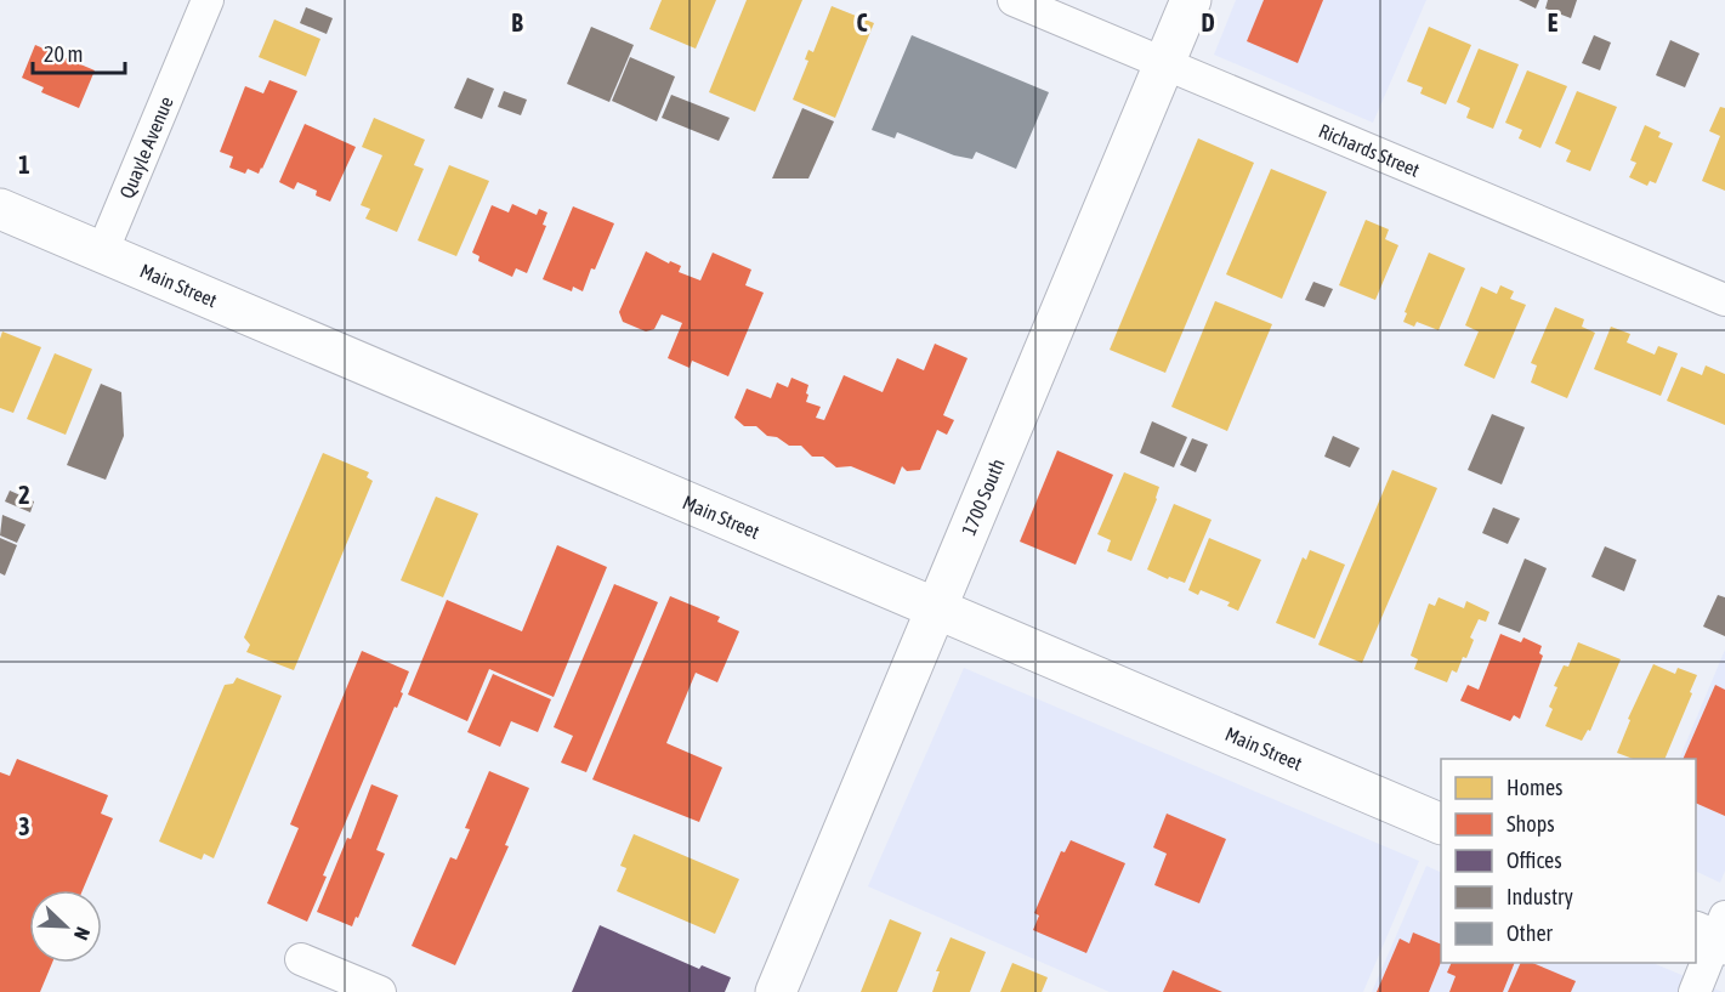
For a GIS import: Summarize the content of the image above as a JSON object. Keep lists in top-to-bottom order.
{
  "streets": {
    "street": [
      "Quayle Avenue",
      "Richards Street",
      "Main Street",
      "1700 South"
    ]
  },
  "crossings": [
    ["Quayle Avenue", "Main Street"],
    ["Richards Street", "1700 South"],
    ["Main Street", "1700 South"]
  ],
  "legend": [
    "Homes",
    "Shops",
    "Offices",
    "Industry",
    "Other"
  ],
  "scale_bar": "20 m",
  "north": "bottom right",
  "grid": {
    "columns": [
      "B",
      "C",
      "D",
      "E"
    ],
    "rows": ["1", "2", "3"]
  }
}
